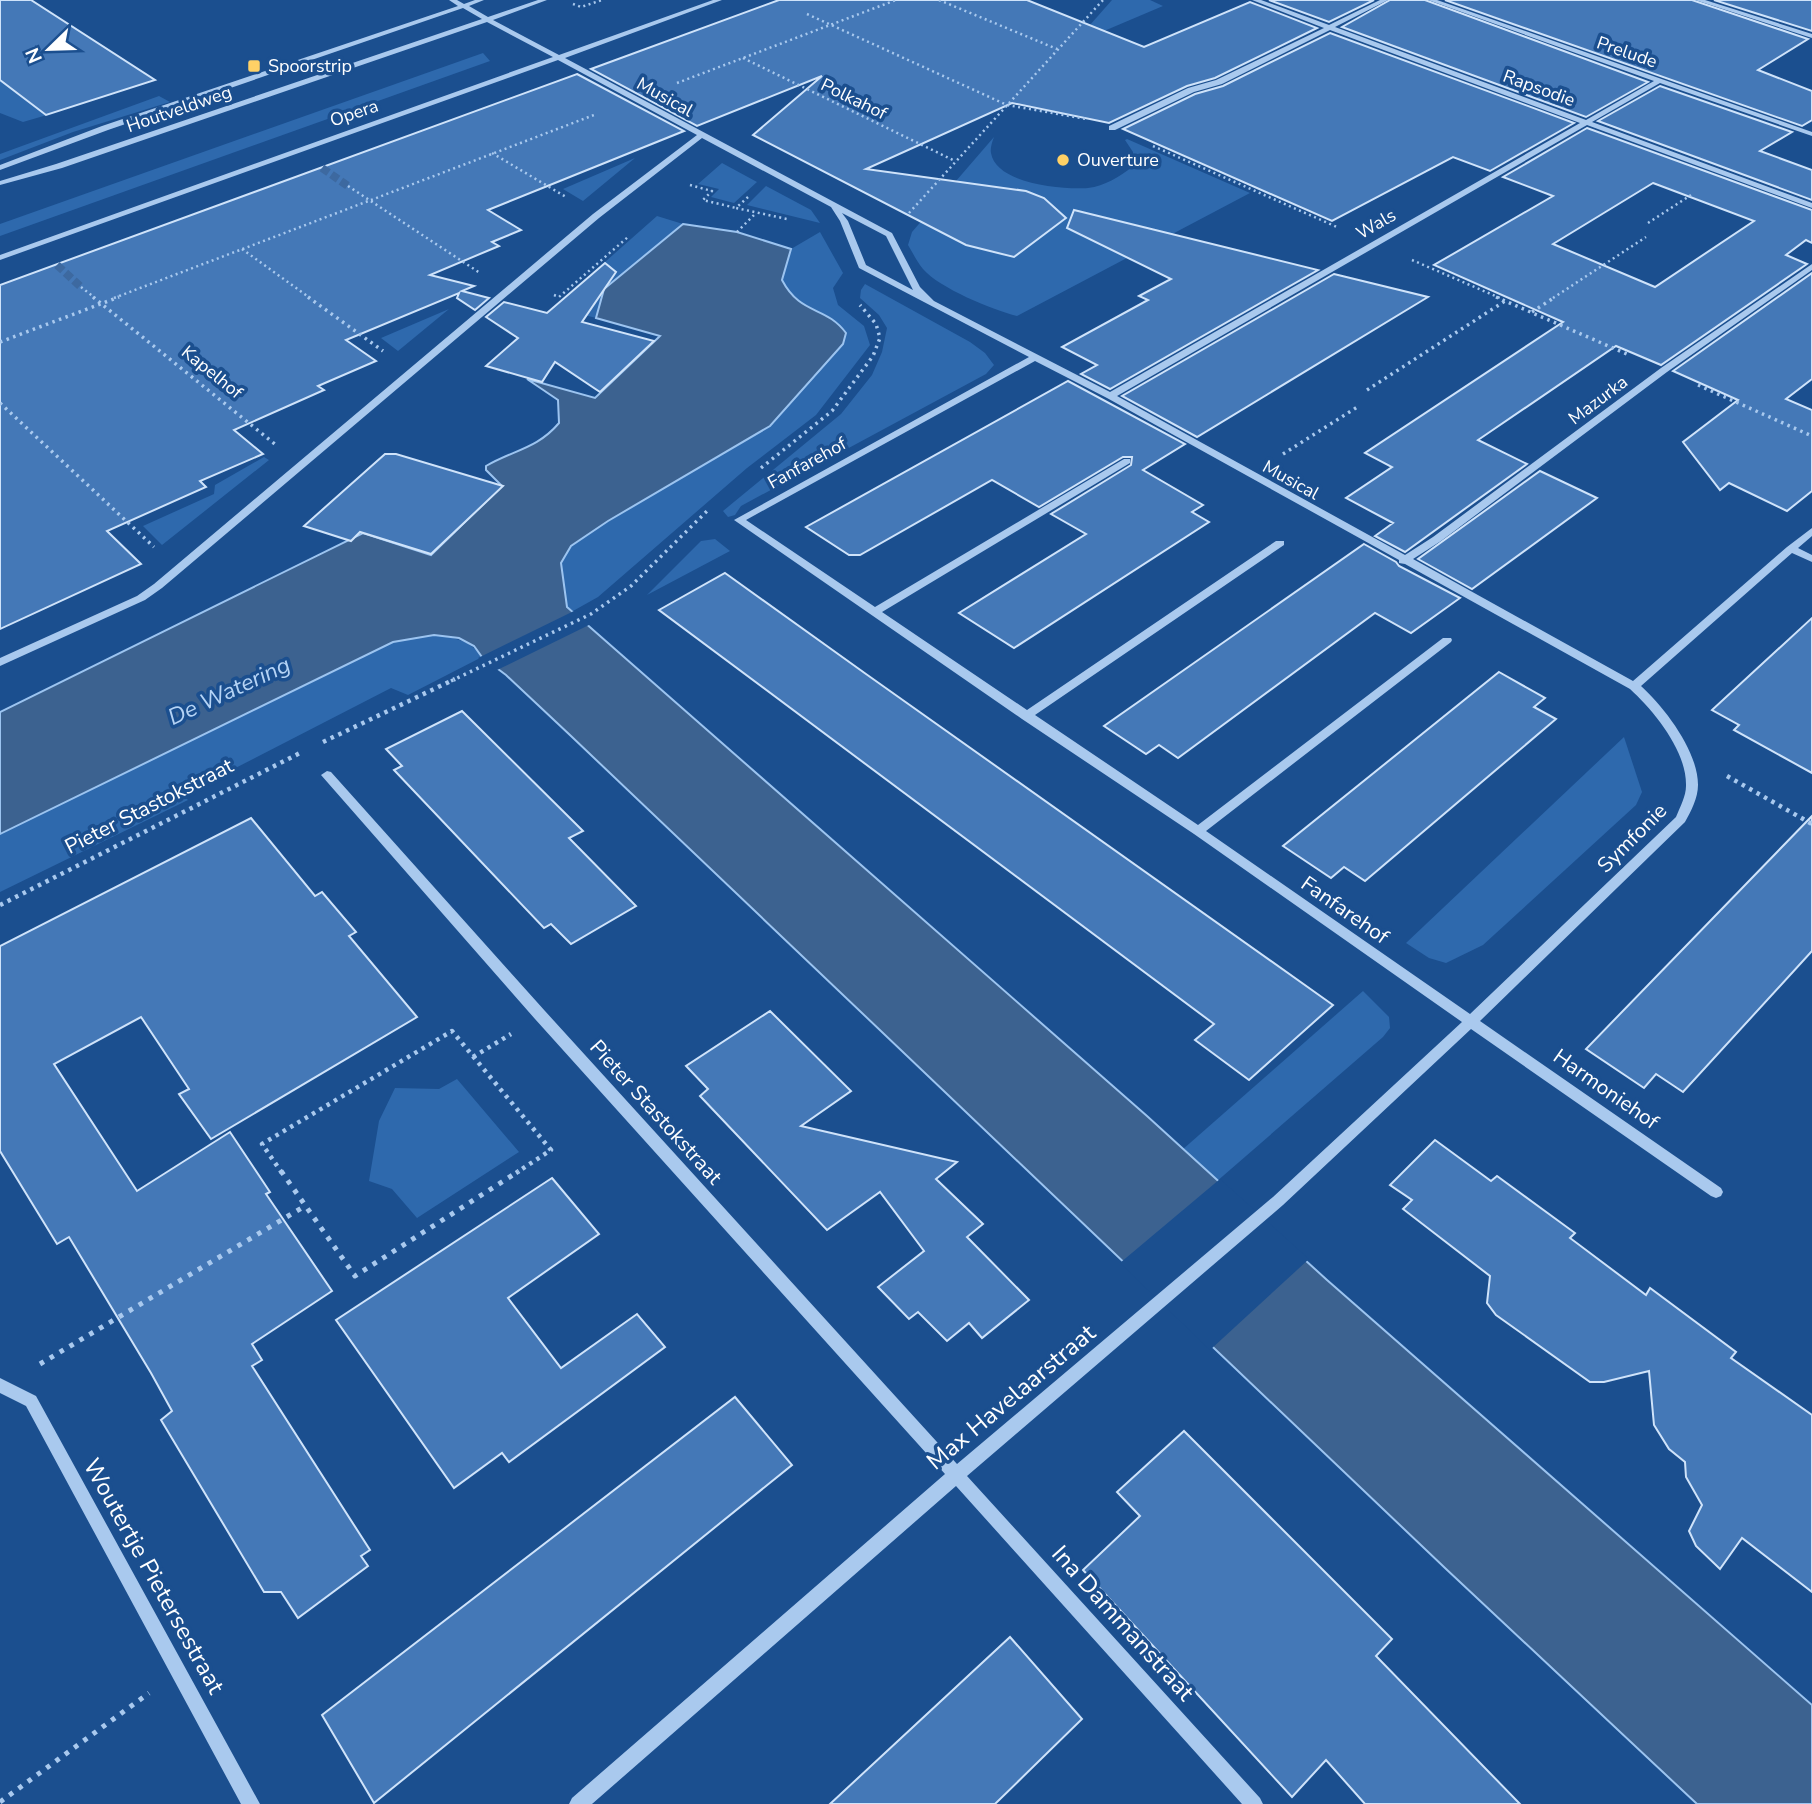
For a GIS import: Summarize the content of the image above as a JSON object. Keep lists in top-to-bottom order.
{
  "streets": {
    "street": [
      "Prelude",
      "Rapsodie",
      "Musical",
      "Houtveldweg",
      "Opera",
      "Wals",
      "Mazurka",
      "Fanfarehof",
      "Pieter Stastokstraat",
      "Symfonie",
      "Harmoniehof",
      "Max Havelaarstraat",
      "Woutertje Pietersestraat",
      "Ina Dammanstraat"
    ],
    "path": ["Polkahof", "Kapelhof"]
  },
  "crossings": [
    ["Prelude", "Wals"],
    ["Rapsodie", "Wals"],
    ["Musical", "Houtveldweg"],
    ["Musical", "Opera"],
    ["Musical", "Wals"],
    ["Musical", "Mazurka"],
    ["Musical", "Fanfarehof"],
    ["Musical", "Symfonie"],
    ["Fanfarehof", "Symfonie"],
    ["Fanfarehof", "Harmoniehof"],
    ["Fanfarehof", "Max Havelaarstraat"],
    ["Pieter Stastokstraat", "Max Havelaarstraat"],
    ["Pieter Stastokstraat", "Ina Dammanstraat"],
    ["Symfonie", "Harmoniehof"],
    ["Symfonie", "Max Havelaarstraat"],
    ["Harmoniehof", "Max Havelaarstraat"],
    ["Max Havelaarstraat", "Ina Dammanstraat"]
  ],
  "water": ["De Watering"],
  "places": {
    "transit": ["Spoorstrip"],
    "other": ["Ouverture"]
  },
  "north": "bottom left"
}
